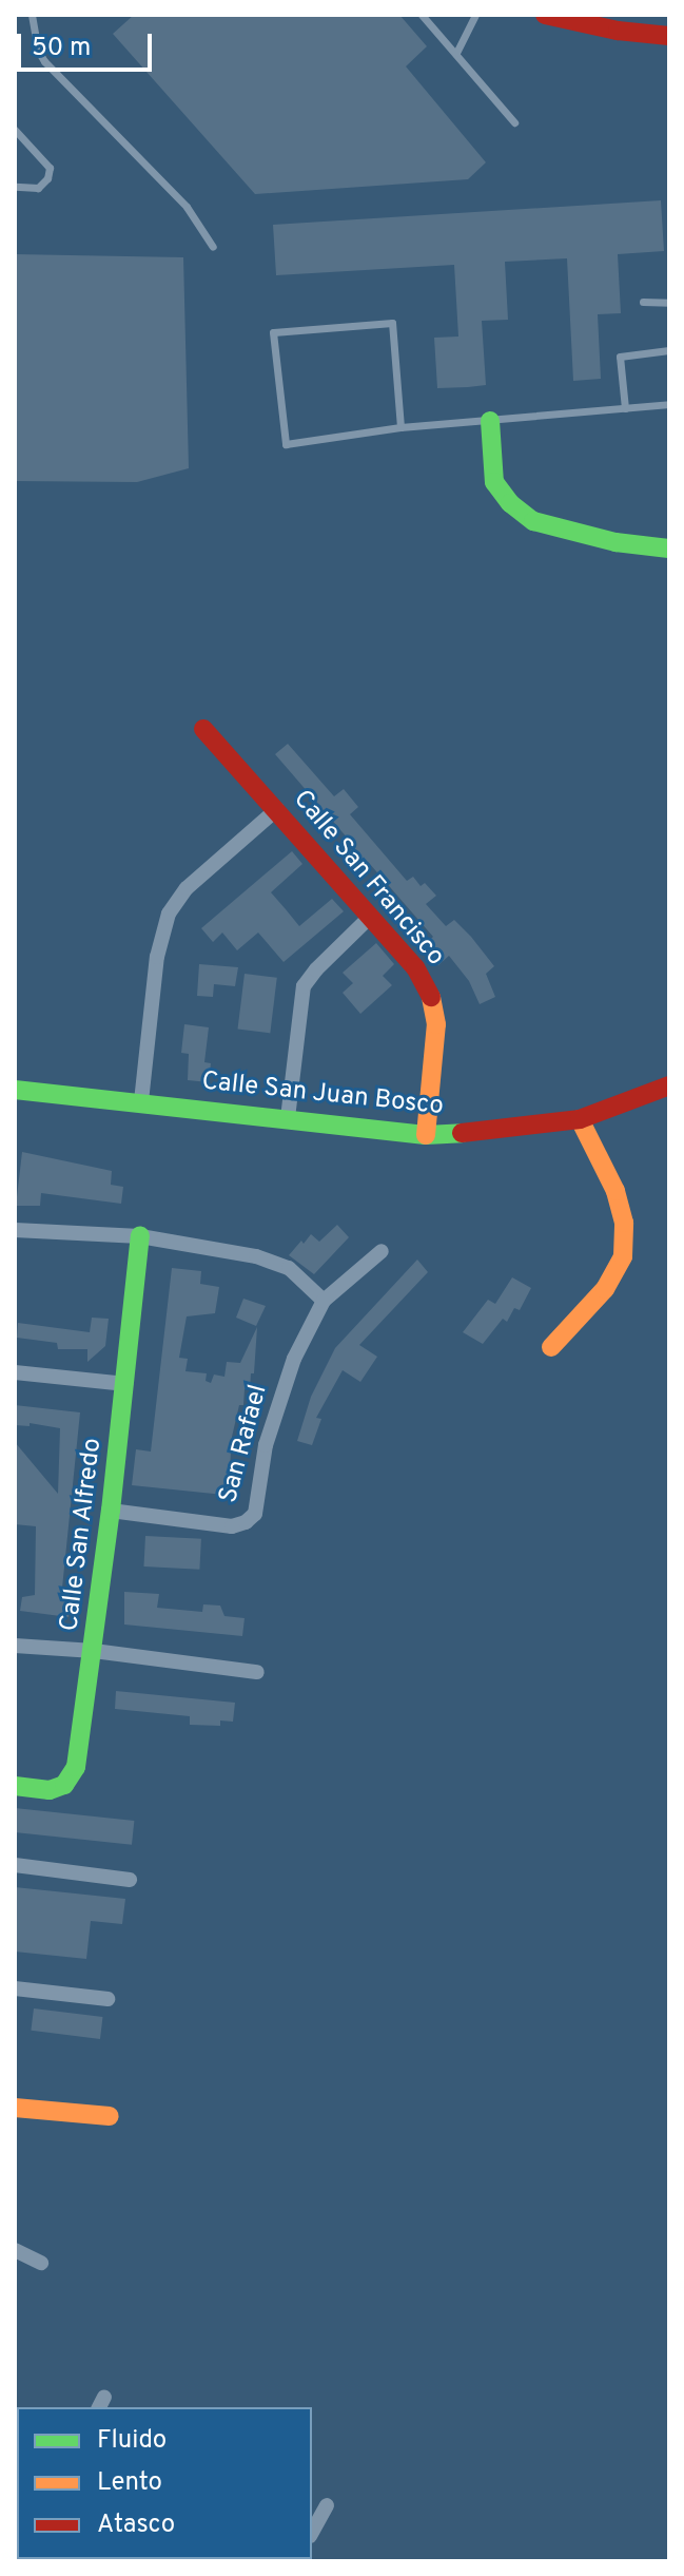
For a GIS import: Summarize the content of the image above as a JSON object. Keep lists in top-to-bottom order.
{
  "streets": {
    "street": [
      "Calle San Francisco",
      "Calle San Juan Bosco",
      "San Rafael",
      "Calle San Alfredo"
    ]
  },
  "crossings": [
    ["Calle San Francisco", "Calle San Juan Bosco"],
    ["San Rafael", "Calle San Alfredo"]
  ],
  "legend": ["Fluido", "Lento", "Atasco"],
  "scale_bar": "50 m"
}
